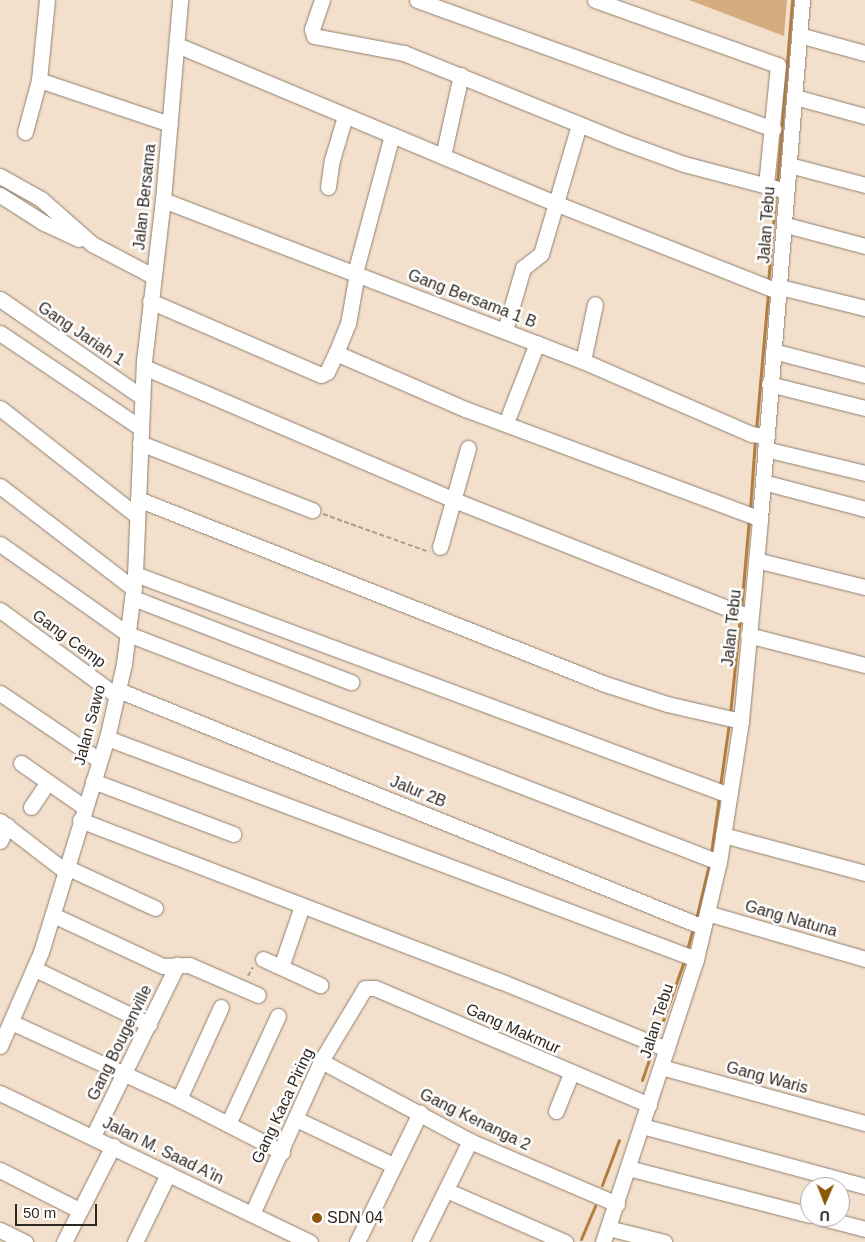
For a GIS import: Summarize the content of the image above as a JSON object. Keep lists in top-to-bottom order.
{
  "streets": {
    "street": [
      "Jalan Bersama",
      "Jalan Tebu",
      "Gang Bersama 1 B",
      "Gang Jariah 1",
      "Gang Cemp",
      "Jalan Sawo",
      "Jalur 2B",
      "Gang Natuna",
      "Gang Makmur",
      "Gang Bougenville",
      "Gang Waris",
      "Gang Kaca Piring",
      "Gang Kenanga 2",
      "Jalan M. Saad A'in"
    ]
  },
  "crossings": [
    ["Jalan Bersama", "Gang Bersama 1 B"],
    ["Jalan Bersama", "Gang Jariah 1"],
    ["Jalan Bersama", "Jalan Sawo"],
    ["Jalan Tebu", "Gang Bersama 1 B"],
    ["Jalan Tebu", "Jalur 2B"],
    ["Jalan Tebu", "Gang Natuna"],
    ["Jalan Tebu", "Gang Makmur"],
    ["Jalan Tebu", "Gang Waris"],
    ["Jalan Tebu", "Gang Kenanga 2"],
    ["Gang Jariah 1", "Jalan Sawo"],
    ["Gang Cemp", "Jalan Sawo"],
    ["Gang Cemp", "Jalur 2B"],
    ["Jalan Sawo", "Jalur 2B"],
    ["Jalur 2B", "Gang Natuna"],
    ["Gang Makmur", "Gang Kaca Piring"],
    ["Gang Bougenville", "Jalan M. Saad A'in"],
    ["Gang Kaca Piring", "Gang Kenanga 2"],
    ["Gang Kaca Piring", "Jalan M. Saad A'in"]
  ],
  "places": ["SDN 04"],
  "scale_bar": "50 m",
  "north": "bottom"
}
